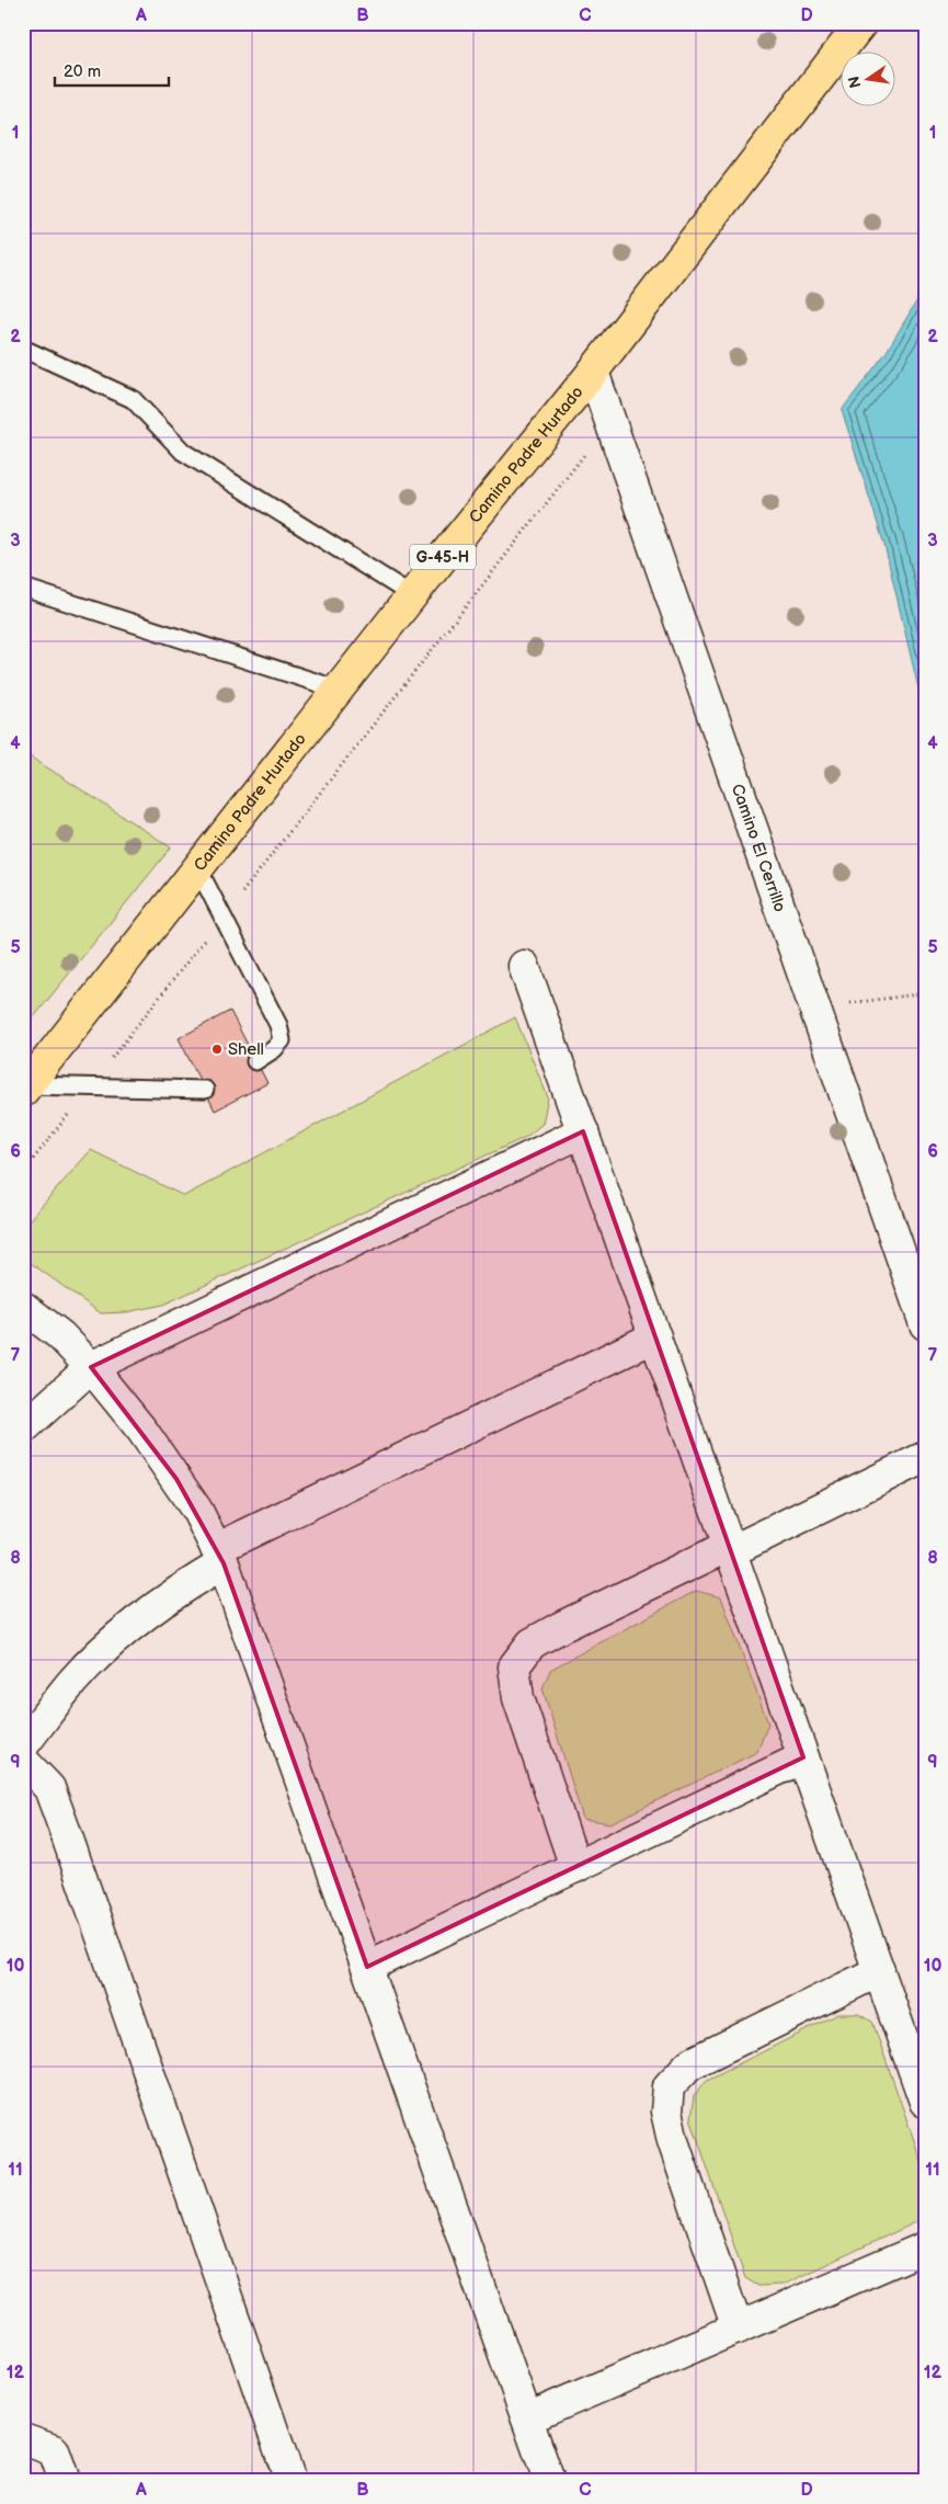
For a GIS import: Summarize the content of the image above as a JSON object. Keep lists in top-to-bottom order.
{
  "streets": {
    "main road": ["Camino Padre Hurtado", "G-45-H"],
    "street": ["Camino El Cerrillo"]
  },
  "crossings": [
    ["Camino Padre Hurtado", "Camino El Cerrillo"]
  ],
  "places": ["Shell"],
  "scale_bar": "20 m",
  "north": "left",
  "grid": {
    "columns": [
      "A",
      "B",
      "C",
      "D"
    ],
    "rows": [
      "1",
      "2",
      "3",
      "4",
      "5",
      "6",
      "7",
      "8",
      "9",
      "10",
      "11",
      "12"
    ]
  }
}
